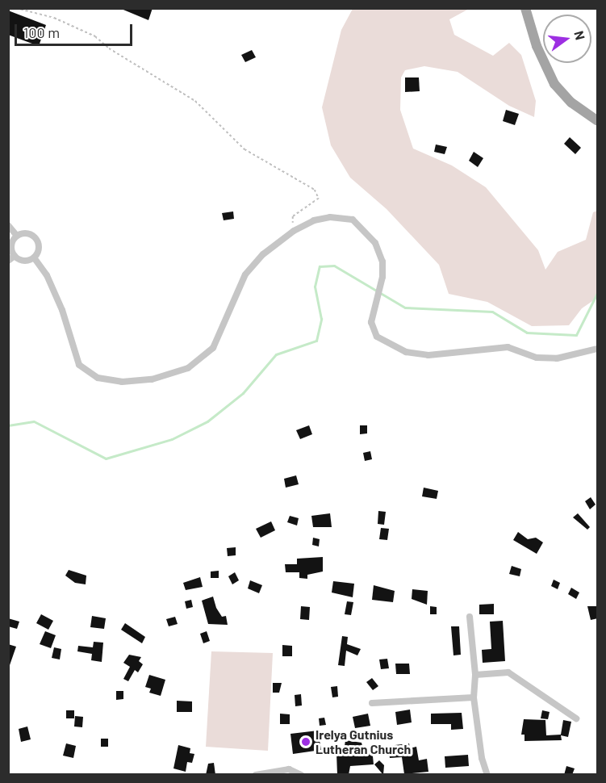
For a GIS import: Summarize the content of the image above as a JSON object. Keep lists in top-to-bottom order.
{
  "places": ["Irelya Gutnius Lutheran Church"],
  "scale_bar": "100 m",
  "north": "right"
}
